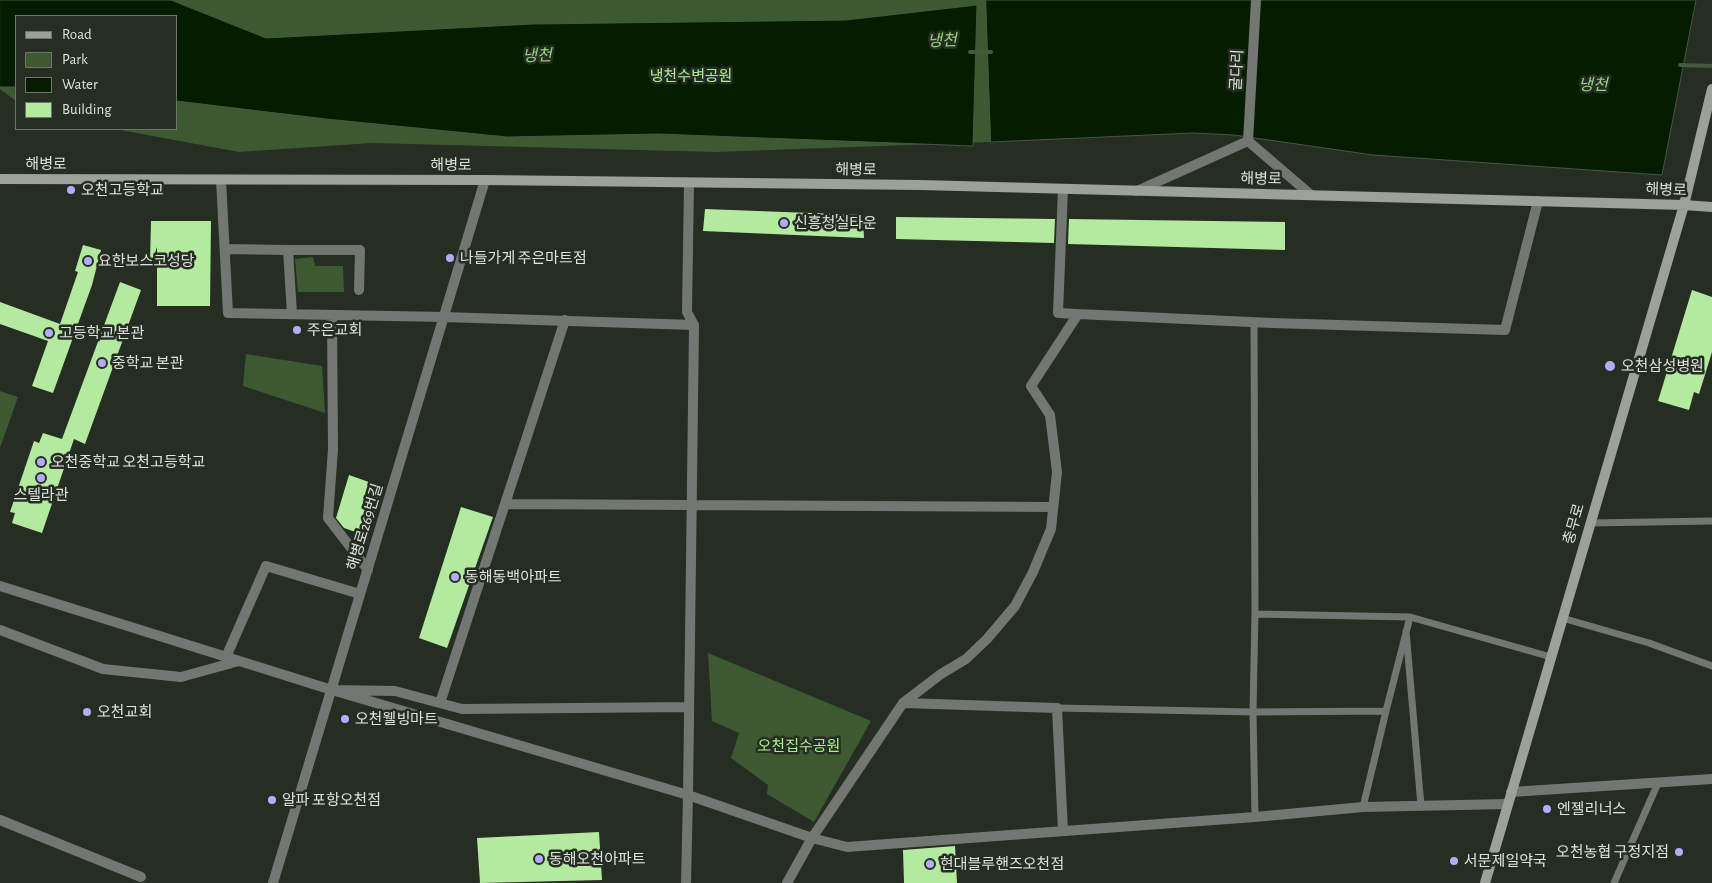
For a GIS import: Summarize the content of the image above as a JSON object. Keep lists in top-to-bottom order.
{
  "streets": {
    "main road": ["해병로", "충무로"],
    "street": ["굴다리", "해병로269번길"]
  },
  "crossings": [
    ["해병로", "충무로"],
    ["해병로", "해병로269번길"]
  ],
  "water": ["냉천"],
  "parks": ["냉천수변공원", "오천집수공원"],
  "places": [
    "오천고등학교",
    "신흥청실타운",
    "나들가게 주은마트점",
    "요한보스코성당",
    "주은교회",
    "고등학교 본관",
    "중학교 본관",
    "오천삼성병원",
    "오천중학교 오천고등학교",
    "스텔라관",
    "동해동백아파트",
    "오천교회",
    "오천웰빙마트",
    "알파 포항오천점",
    "엔젤리너스",
    "오천농협 구정지점",
    "동해오천아파트",
    "서문제일약국",
    "현대블루핸즈오천점"
  ],
  "legend": [
    "Road",
    "Park",
    "Water",
    "Building"
  ]
}
